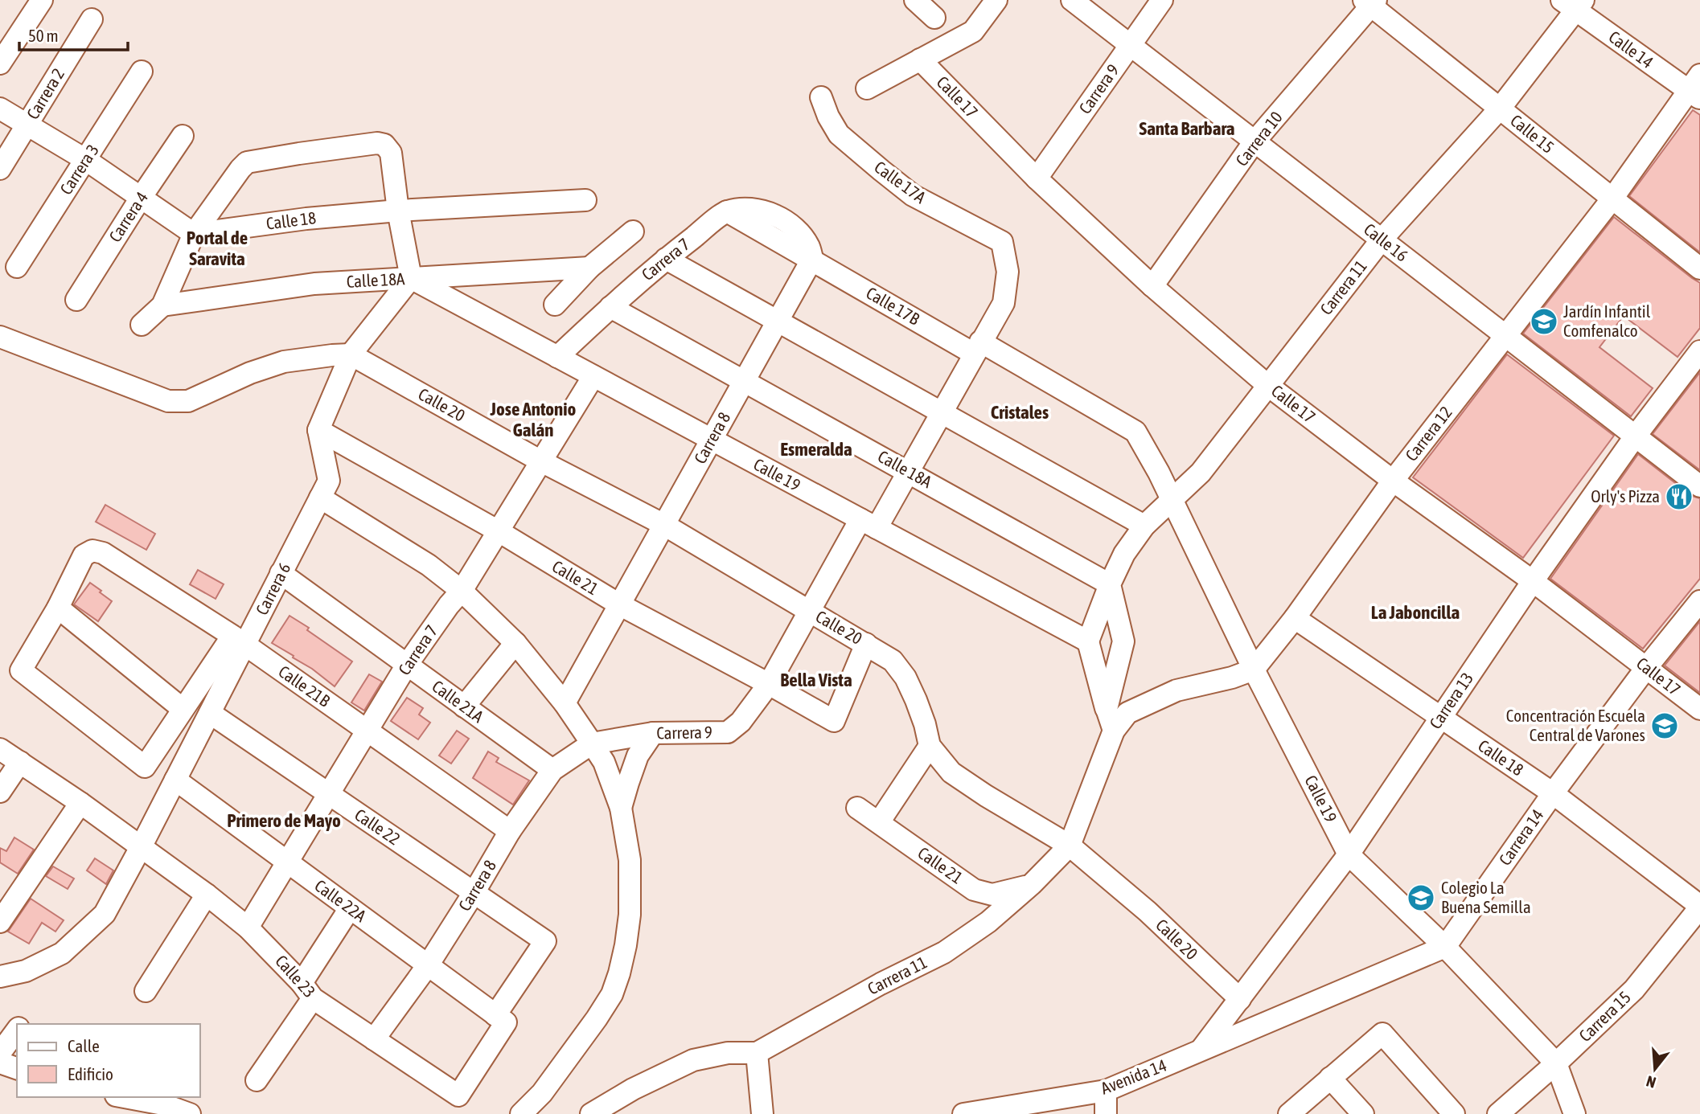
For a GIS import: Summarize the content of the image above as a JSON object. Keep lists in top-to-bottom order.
{
  "streets": {
    "street": [
      "Calle 14",
      "Carrera 9",
      "Carrera 2",
      "Calle 17",
      "Calle 15",
      "Carrera 10",
      "Carrera 3",
      "Calle 17A",
      "Carrera 4",
      "Calle 18",
      "Calle 16",
      "Carrera 7",
      "Calle 18A",
      "Carrera 11",
      "Calle 17B",
      "Calle 20",
      "Carrera 12",
      "Carrera 8",
      "Calle 19",
      "Calle 21",
      "Carrera 6",
      "Calle 21B",
      "Carrera 13",
      "Calle 21A",
      "Calle 22",
      "Carrera 14",
      "Calle 22A",
      "Calle 23",
      "Carrera 15",
      "Avenida 14"
    ]
  },
  "crossings": [
    ["Calle 14", "Carrera 11"],
    ["Calle 14", "Carrera 12"],
    ["Carrera 9", "Calle 17"],
    ["Carrera 9", "Calle 17A"],
    ["Carrera 9", "Calle 16"],
    ["Carrera 9", "Calle 18A"],
    ["Carrera 9", "Calle 17B"],
    ["Carrera 9", "Calle 20"],
    ["Carrera 9", "Carrera 8"],
    ["Carrera 9", "Calle 19"],
    ["Carrera 9", "Calle 21"],
    ["Calle 17", "Carrera 10"],
    ["Calle 17", "Carrera 11"],
    ["Calle 17", "Carrera 12"],
    ["Calle 17", "Carrera 13"],
    ["Calle 17", "Carrera 14"],
    ["Calle 15", "Carrera 10"],
    ["Calle 15", "Carrera 11"],
    ["Calle 15", "Carrera 12"],
    ["Carrera 10", "Calle 16"],
    ["Calle 18", "Carrera 12"],
    ["Calle 18", "Carrera 13"],
    ["Calle 18", "Carrera 14"],
    ["Calle 18", "Carrera 15"],
    ["Calle 16", "Carrera 11"],
    ["Calle 16", "Carrera 12"],
    ["Calle 16", "Carrera 13"],
    ["Carrera 7", "Calle 18A"],
    ["Carrera 7", "Calle 17B"],
    ["Carrera 7", "Calle 20"],
    ["Carrera 7", "Carrera 8"],
    ["Carrera 7", "Calle 19"],
    ["Carrera 7", "Calle 21"],
    ["Carrera 7", "Calle 21B"],
    ["Carrera 7", "Calle 21A"],
    ["Carrera 7", "Calle 22"],
    ["Carrera 7", "Calle 22A"],
    ["Carrera 7", "Calle 23"],
    ["Calle 18A", "Carrera 11"],
    ["Calle 18A", "Carrera 8"],
    ["Calle 18A", "Calle 19"],
    ["Carrera 11", "Calle 20"],
    ["Carrera 11", "Calle 19"],
    ["Carrera 11", "Calle 21"],
    ["Calle 17B", "Carrera 8"],
    ["Calle 17B", "Calle 19"],
    ["Calle 20", "Carrera 8"],
    ["Calle 20", "Calle 21"],
    ["Calle 20", "Carrera 13"],
    ["Carrera 12", "Calle 19"],
    ["Carrera 8", "Calle 19"],
    ["Carrera 8", "Calle 21"],
    ["Carrera 8", "Calle 21B"],
    ["Carrera 8", "Calle 21A"],
    ["Carrera 8", "Calle 22"],
    ["Carrera 8", "Calle 22A"],
    ["Carrera 8", "Calle 23"],
    ["Calle 19", "Carrera 13"],
    ["Calle 19", "Carrera 14"],
    ["Calle 19", "Carrera 15"],
    ["Calle 21", "Carrera 6"],
    ["Carrera 6", "Calle 21B"],
    ["Carrera 6", "Calle 21A"],
    ["Carrera 6", "Calle 22"],
    ["Carrera 6", "Calle 22A"],
    ["Carrera 6", "Calle 23"],
    ["Carrera 13", "Avenida 14"],
    ["Calle 22", "Calle 22A"],
    ["Calle 22", "Calle 23"],
    ["Calle 22A", "Calle 23"]
  ],
  "districts": [
    "Santa Barbara",
    "Portal de Saravita",
    "Jose Antonio Galán",
    "Cristales",
    "Esmeralda",
    "La Jaboncilla",
    "Bella Vista",
    "Primero de Mayo"
  ],
  "places": {
    "school or university": ["Jardín Infantil Comfenalco", "Concentración Escuela Central de Varones", "Colegio La Buena Semilla"],
    "restaurant": ["Orly's Pizza"]
  },
  "legend": ["Calle", "Edificio"],
  "scale_bar": "50 m",
  "north": "bottom"
}
